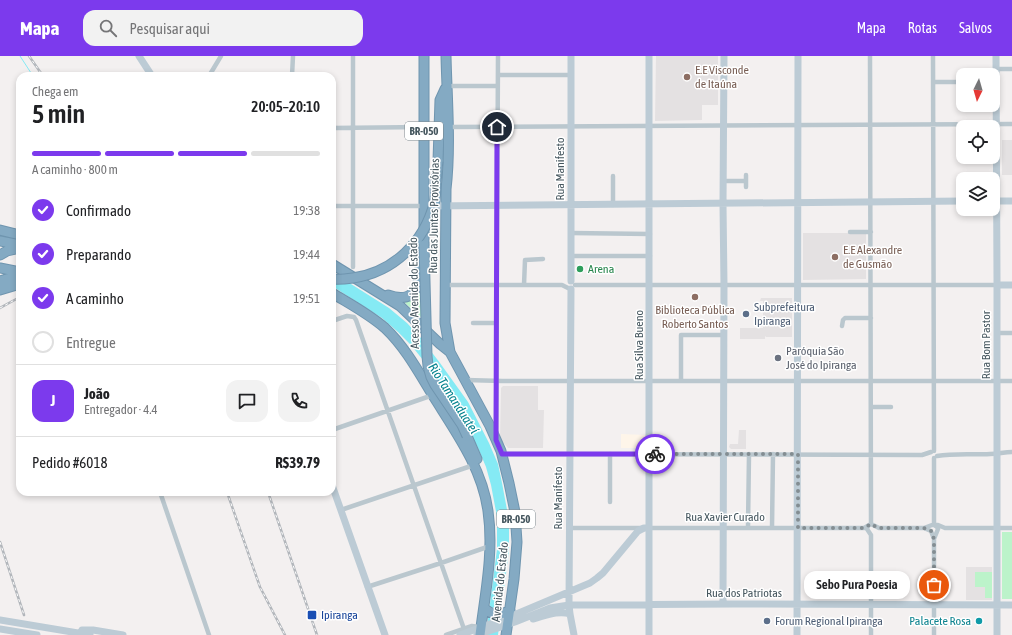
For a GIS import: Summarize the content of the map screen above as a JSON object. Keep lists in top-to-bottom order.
{
  "streets": {
    "highway": [
      "BR-050",
      "Rua das Juntas Provisórias",
      "Acesso Avenida do Estado",
      "Avenida do Estado"
    ],
    "main road": [
      "Rua Manifesto",
      "Rua Silva Bueno",
      "Rua Bom Pastor",
      "Rua dos Patriotas"
    ],
    "street": ["Rua Xavier Curado"]
  },
  "crossings": [
    ["Rua Manifesto", "Rua Xavier Curado"],
    ["Rua Manifesto", "Rua dos Patriotas"],
    ["Rua das Juntas Provisórias", "Acesso Avenida do Estado"],
    ["Rua das Juntas Provisórias", "Avenida do Estado"],
    ["Acesso Avenida do Estado", "Avenida do Estado"],
    ["Rua Silva Bueno", "Rua Xavier Curado"],
    ["Rua Silva Bueno", "Rua dos Patriotas"],
    ["Rua Bom Pastor", "Rua dos Patriotas"],
    ["Rua Xavier Curado", "Rua dos Patriotas"],
    ["Avenida do Estado", "Rua dos Patriotas"]
  ],
  "water": ["Rio Tamanduateí"],
  "places": {
    "other": [
      "E.E Visconde de Itaúna",
      "E.E Alexandre de Gusmão",
      "Arena",
      "Biblioteca Pública Roberto Santos",
      "Subprefeitura Ipiranga",
      "Paróquia São José do Ipiranga",
      "Sebo Pura Poesia",
      "Forum Regional Ipiranga",
      "Palacete Rosa"
    ],
    "transit": ["Ipiranga"]
  },
  "north": "bottom",
  "page": {
    "header": "Mapa",
    "search": "Pesquisar aqui",
    "nav": ["Mapa", "Rotas", "Salvos"],
    "heading": ["5 min", "Chega em", "20:05–20:10"],
    "panel": [
      "João",
      "Entregador · 4.4",
      "Pedido #6018",
      "R$39.79"
    ],
    "bar": "A caminho · 800 m",
    "list": [
      ["Confirmado", "19:38"],
      ["Preparando", "19:44"],
      ["A caminho", "19:51"],
      "Entregue"
    ],
    "round": "J",
    "bubble": "Sebo Pura Poesia"
  }
}
